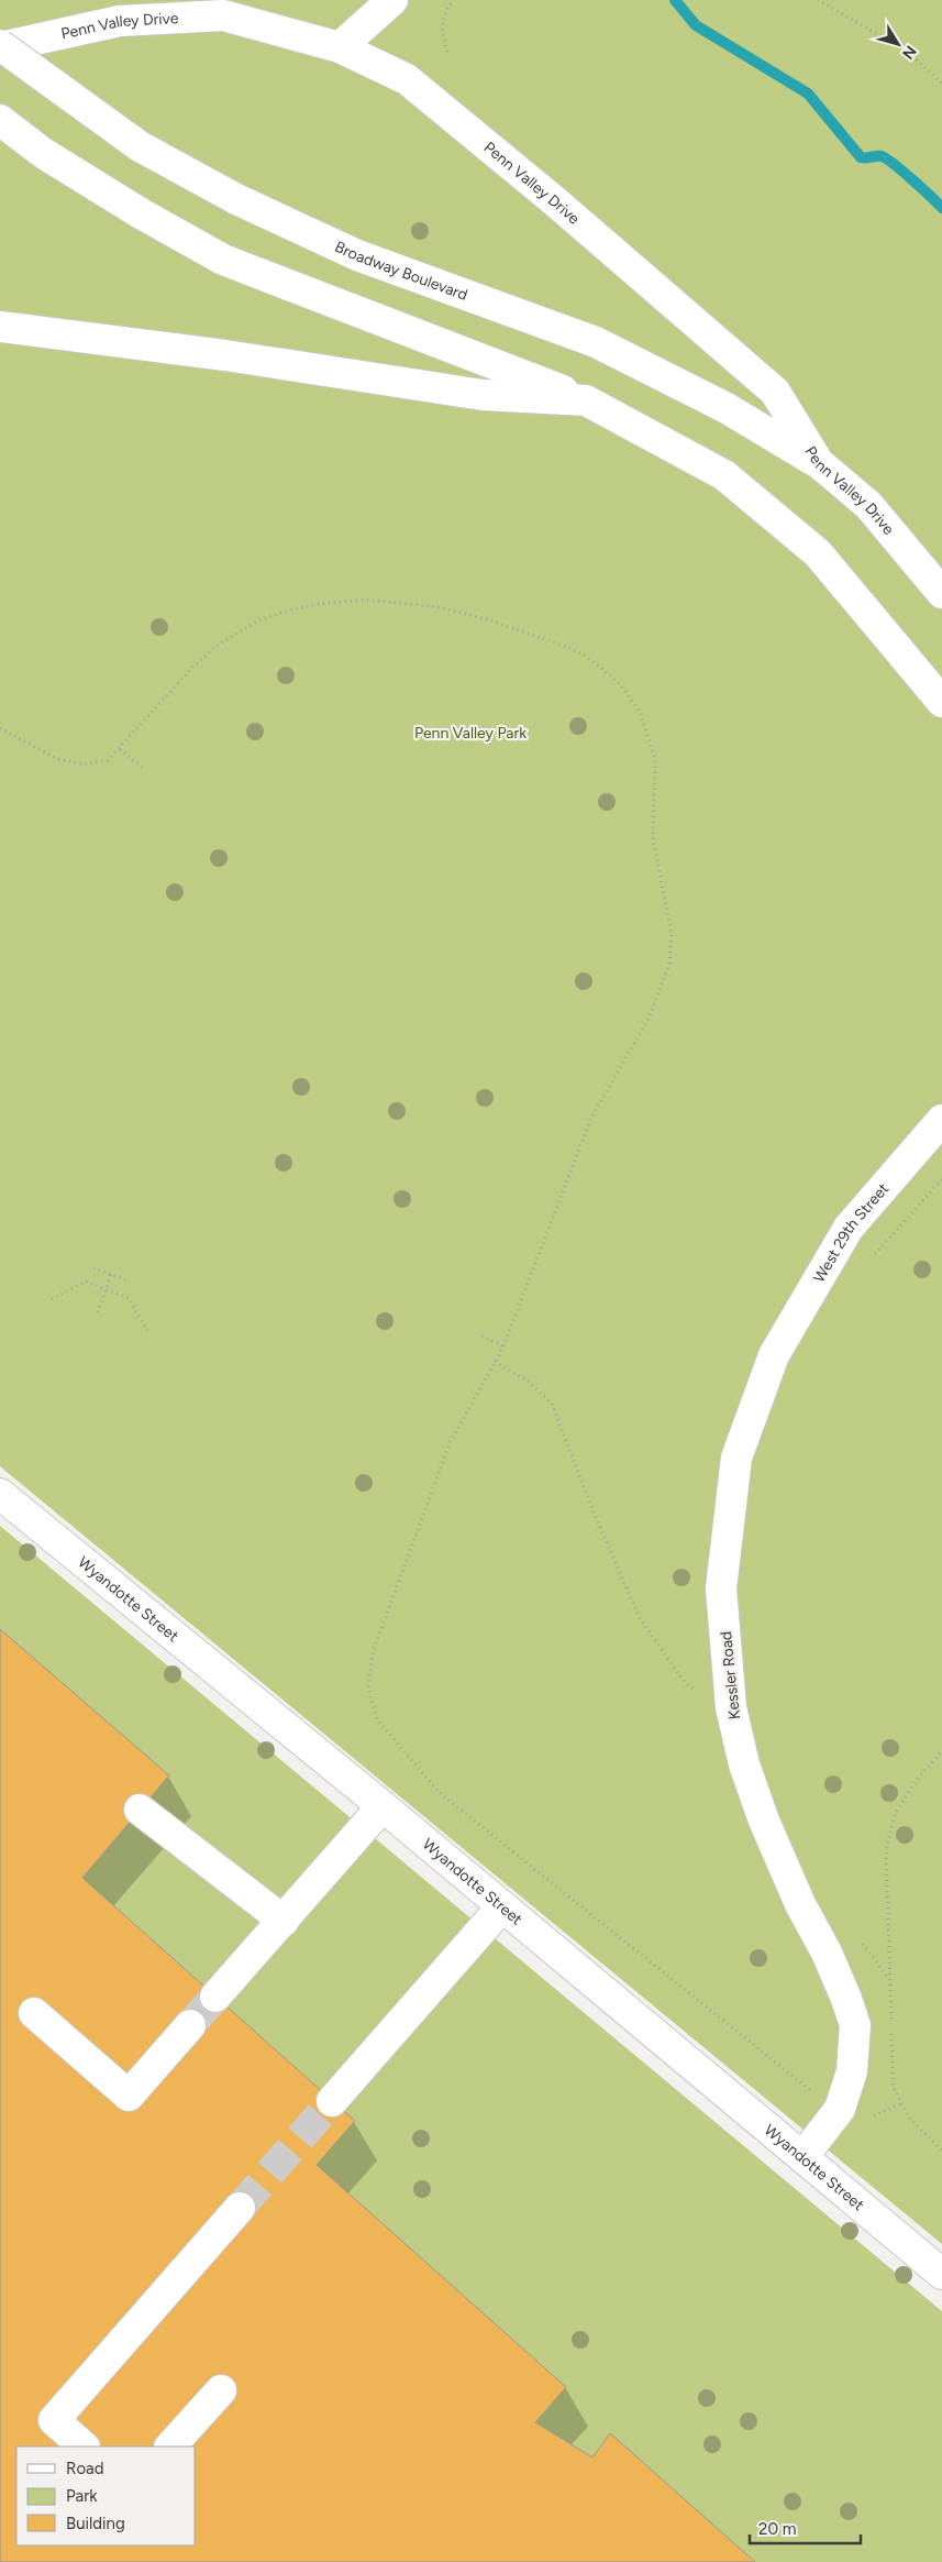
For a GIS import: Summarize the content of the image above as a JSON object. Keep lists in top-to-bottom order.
{
  "streets": {
    "main road": [
      "Penn Valley Drive",
      "Broadway Boulevard",
      "West 29th Street",
      "Wyandotte Street",
      "Kessler Road"
    ]
  },
  "crossings": [
    ["Penn Valley Drive", "Broadway Boulevard"],
    ["West 29th Street", "Kessler Road"],
    ["Wyandotte Street", "Kessler Road"]
  ],
  "parks": ["Penn Valley Park"],
  "legend": ["Road", "Park", "Building"],
  "scale_bar": "20 m",
  "north": "bottom right"
}
